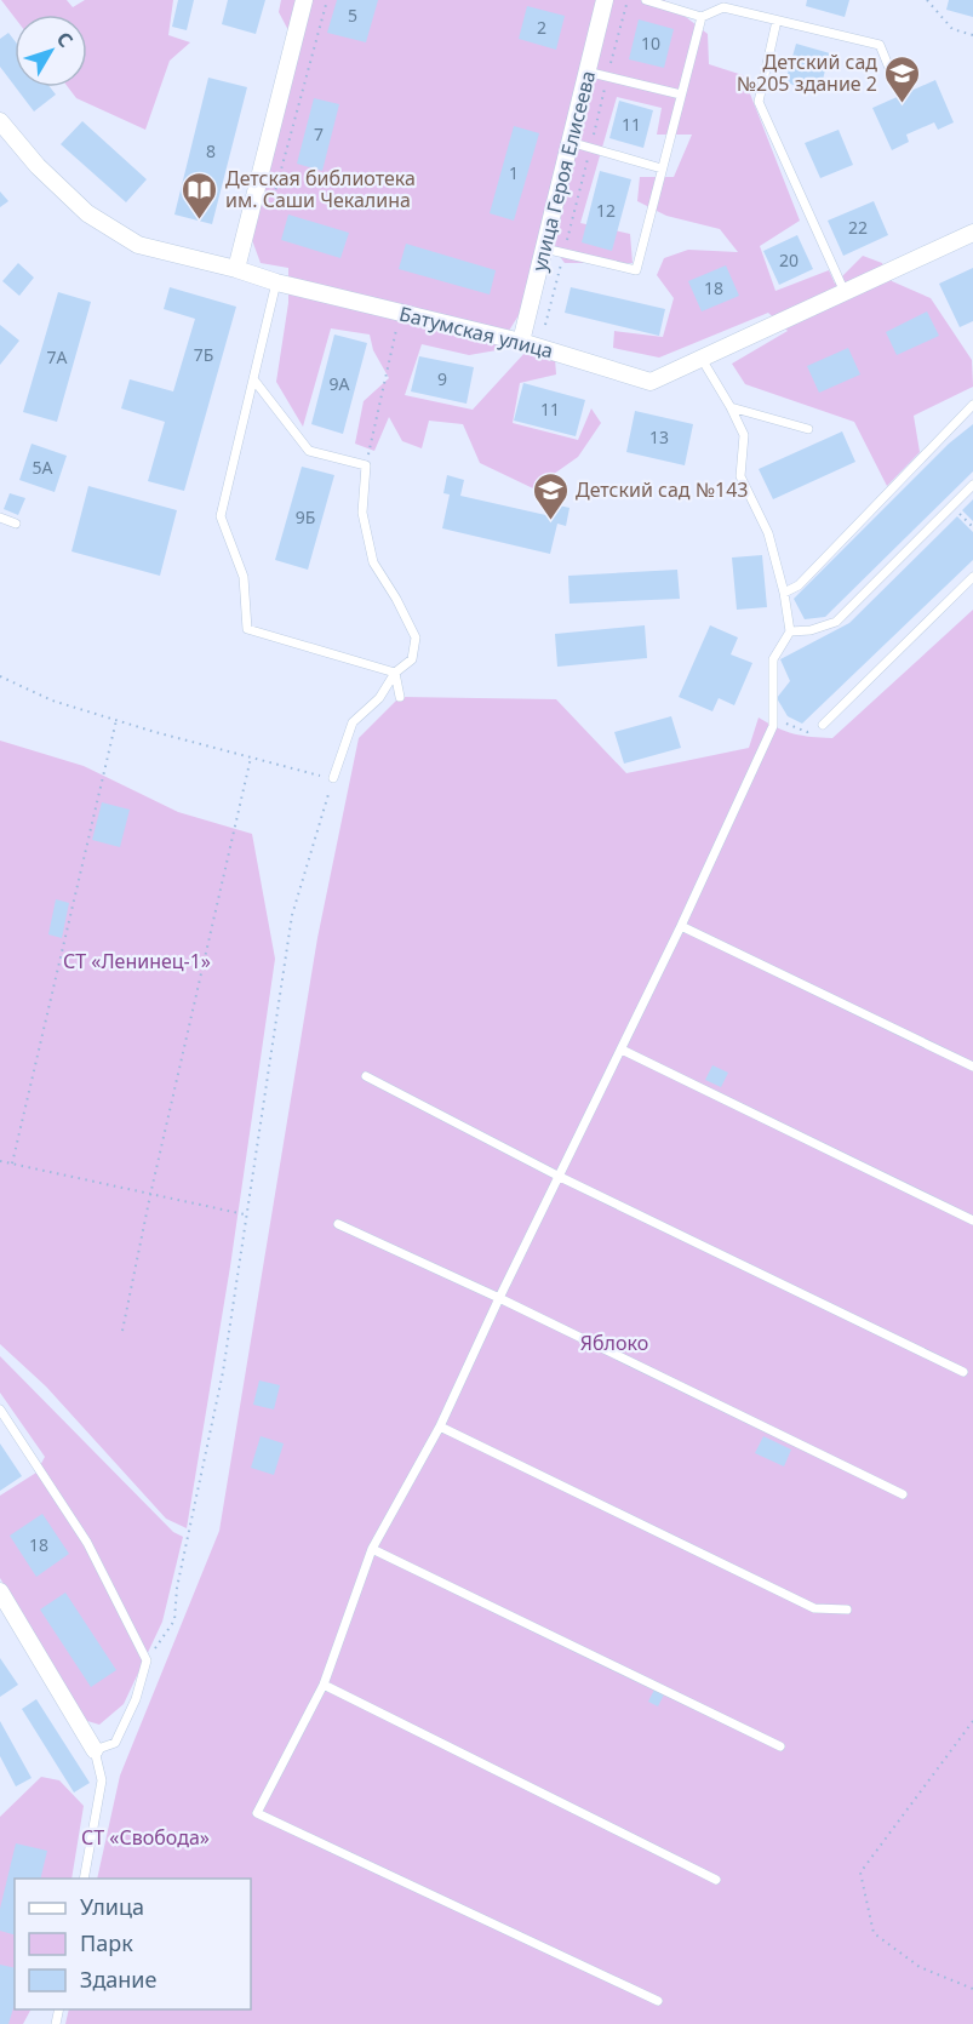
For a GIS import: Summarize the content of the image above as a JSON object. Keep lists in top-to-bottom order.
{
  "streets": {
    "street": ["улица Героя Елисеева", "Батумская улица"]
  },
  "crossings": [
    ["улица Героя Елисеева", "Батумская улица"]
  ],
  "parks": ["СТ «Ленинец-1»", "Яблоко", "СТ «Свобода»"],
  "places": {
    "school or university": ["Детский сад №205 здание 2", "Детский сад №143"],
    "library": ["Детская библиотека им. Саши Чекалина"]
  },
  "house_numbers": [
    "5",
    "2",
    "10",
    "11",
    "7",
    "8",
    "1",
    "12",
    "22",
    "20",
    "18",
    "7Б",
    "7А",
    "9",
    "9А",
    "11",
    "13",
    "5А",
    "9Б",
    "18"
  ],
  "legend": ["Улица", "Парк", "Здание"],
  "north": "top right"
}
